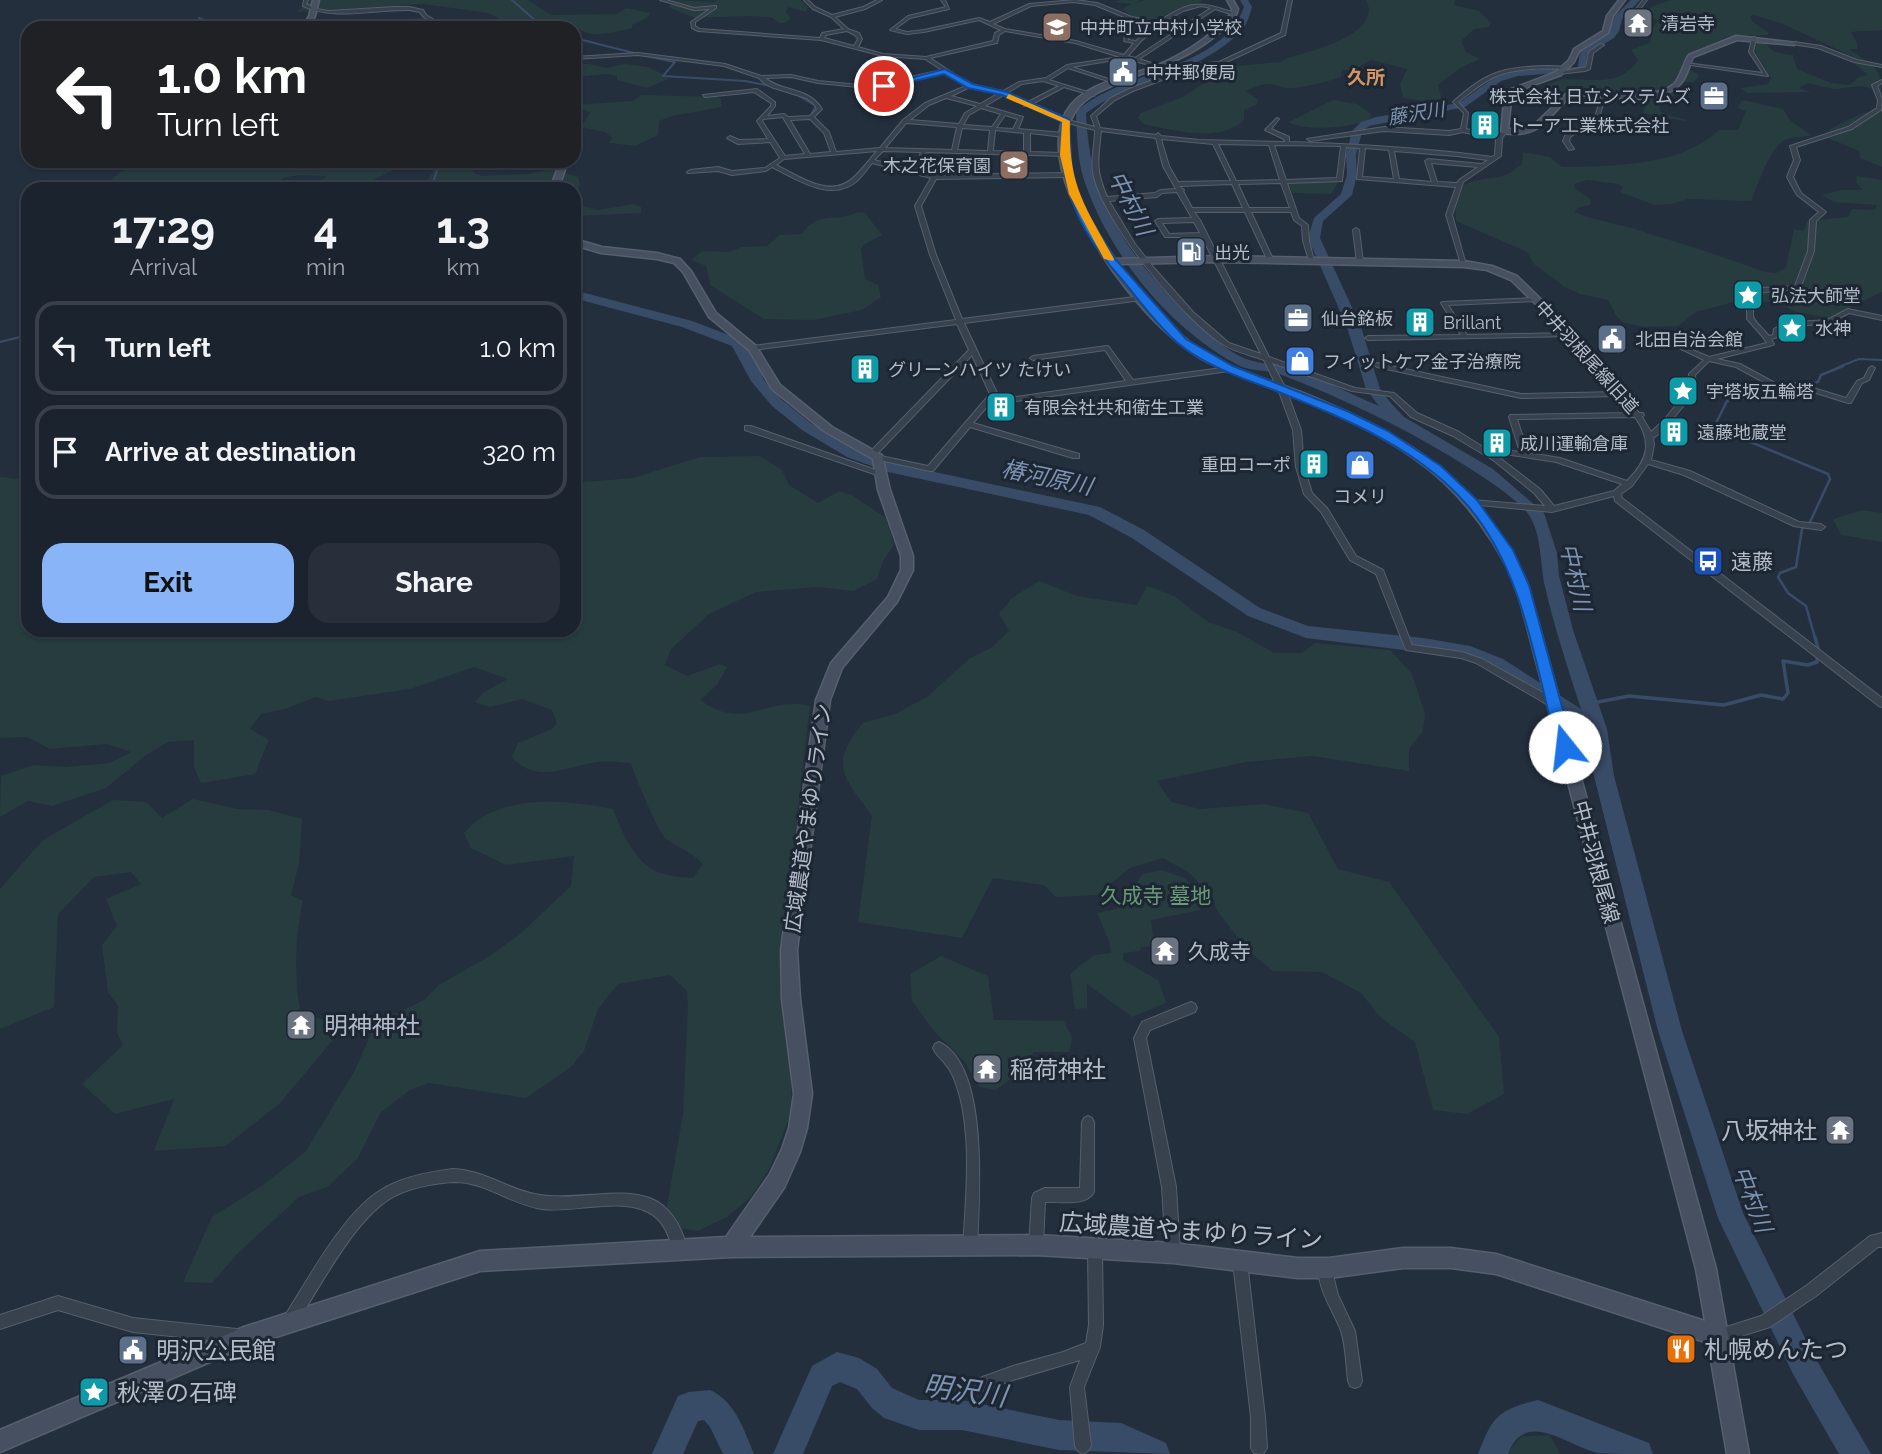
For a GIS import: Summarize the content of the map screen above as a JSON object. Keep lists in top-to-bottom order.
{
  "streets": {
    "street": ["中井羽根尾線旧道", "広域農道やまゆりライン", "中井羽根尾線"]
  },
  "crossings": [
    ["中井羽根尾線旧道", "中井羽根尾線"],
    ["広域農道やまゆりライン", "中井羽根尾線"]
  ],
  "districts": ["久所"],
  "water": [
    "藤沢川",
    "中村川",
    "椿河原川",
    "明沢川"
  ],
  "parks": ["久成寺 墓地"],
  "places": {
    "temple": [
      "清岩寺",
      "久成寺",
      "明神神社",
      "稲荷神社",
      "八坂神社"
    ],
    "school or university": ["中井町立中村小学校", "木之花保育園"],
    "public building": ["中井郵便局", "北田自治会館", "明沢公民館"],
    "office": ["株式会社 日立システムズ", "仙台銘板"],
    "building": [
      "トーア工業株式会社",
      "Brillant",
      "グリーンハイツ たけい",
      "有限会社共和衛生工業",
      "遠藤地蔵堂",
      "成川運輸倉庫",
      "重田コーポ"
    ],
    "fuel station": ["出光"],
    "place": [
      "弘法大師堂",
      "水神",
      "宇塔坂五輪塔",
      "秋澤の石碑"
    ],
    "shop": ["フィットケア金子治療院", "コメリ"],
    "bus stop": ["遠藤"],
    "restaurant": ["札幌めんたつ"]
  },
  "page": {
    "turn": ["1.0 km", "Turn left"],
    "eta": [
      "17:29",
      "Arrival",
      "4",
      "min",
      "1.3",
      "km"
    ],
    "list": [
      {
        "name": "Turn left",
        "value": "1.0 km"
      },
      {
        "name": "Arrive at destination",
        "value": "320 m"
      }
    ],
    "buttons": ["Exit", "Share"]
  }
}
